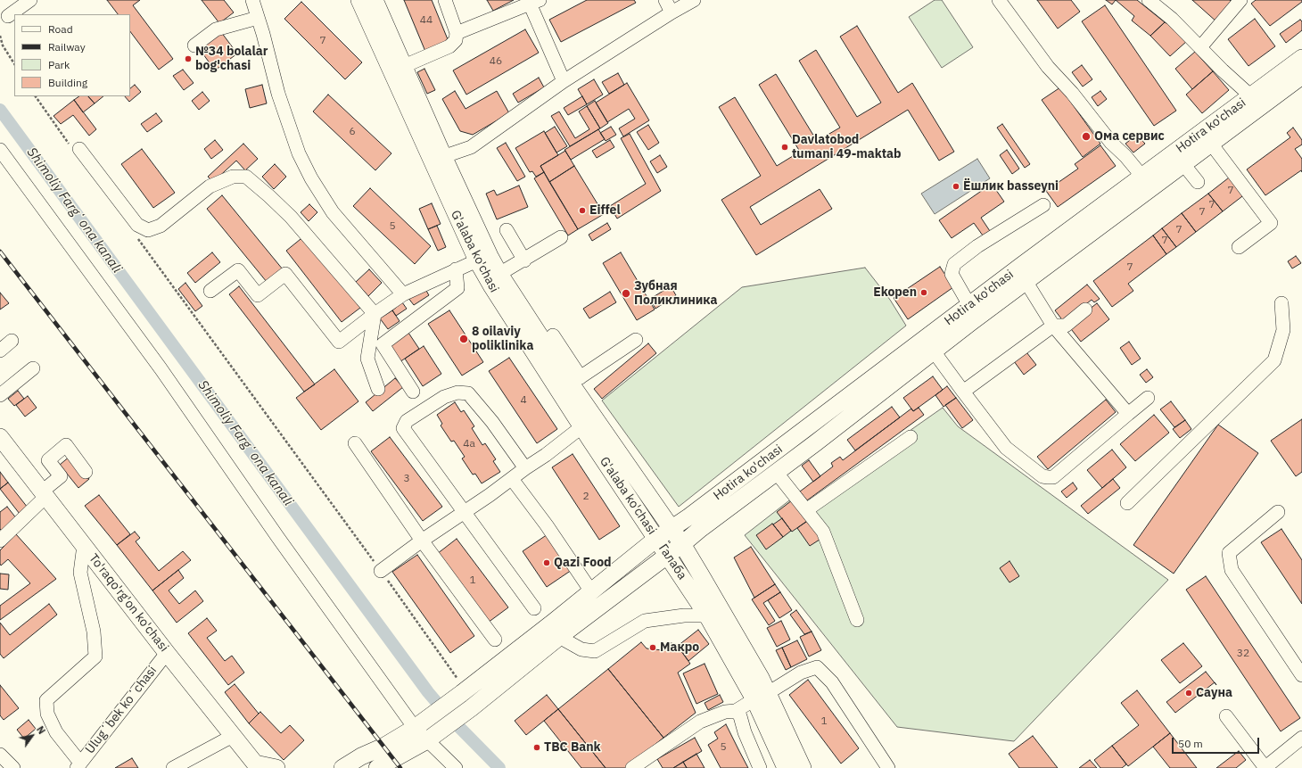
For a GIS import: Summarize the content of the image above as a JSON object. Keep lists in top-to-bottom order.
{
  "streets": {
    "main road": [
      "Hotira ko'chasi",
      "G'alaba ko'chasi",
      "Галаба",
      "To'raqo'rg'on ko'chasi"
    ],
    "street": ["Ulugʻbek koʻchasi"]
  },
  "crossings": [
    ["Hotira ko'chasi", "G'alaba ko'chasi"],
    ["Hotira ko'chasi", "Галаба"],
    ["G'alaba ko'chasi", "Галаба"],
    ["To'raqo'rg'on ko'chasi", "Ulugʻbek koʻchasi"]
  ],
  "water": ["Shimoliy Fargʻona kanali"],
  "places": [
    "№34 bolalar bog'chasi",
    "Ома сервис",
    "Davlatobod tumani 49-maktab",
    "Ёшлик basseyni",
    "Eiffel",
    "Ekopen",
    "Зубная Поликлиника",
    "8 oilaviy poliklinika",
    "Qazi Food",
    "Макро",
    "Сауна",
    "TBC Bank"
  ],
  "house_numbers": [
    "44",
    "7",
    "46",
    "6",
    "7",
    "7",
    "7",
    "5",
    "7",
    "7",
    "7",
    "4",
    "4a",
    "3",
    "2",
    "1",
    "32",
    "1",
    "5"
  ],
  "legend": [
    "Road",
    "Railway",
    "Park",
    "Building"
  ],
  "scale_bar": "50 m",
  "north": "top right"
}
